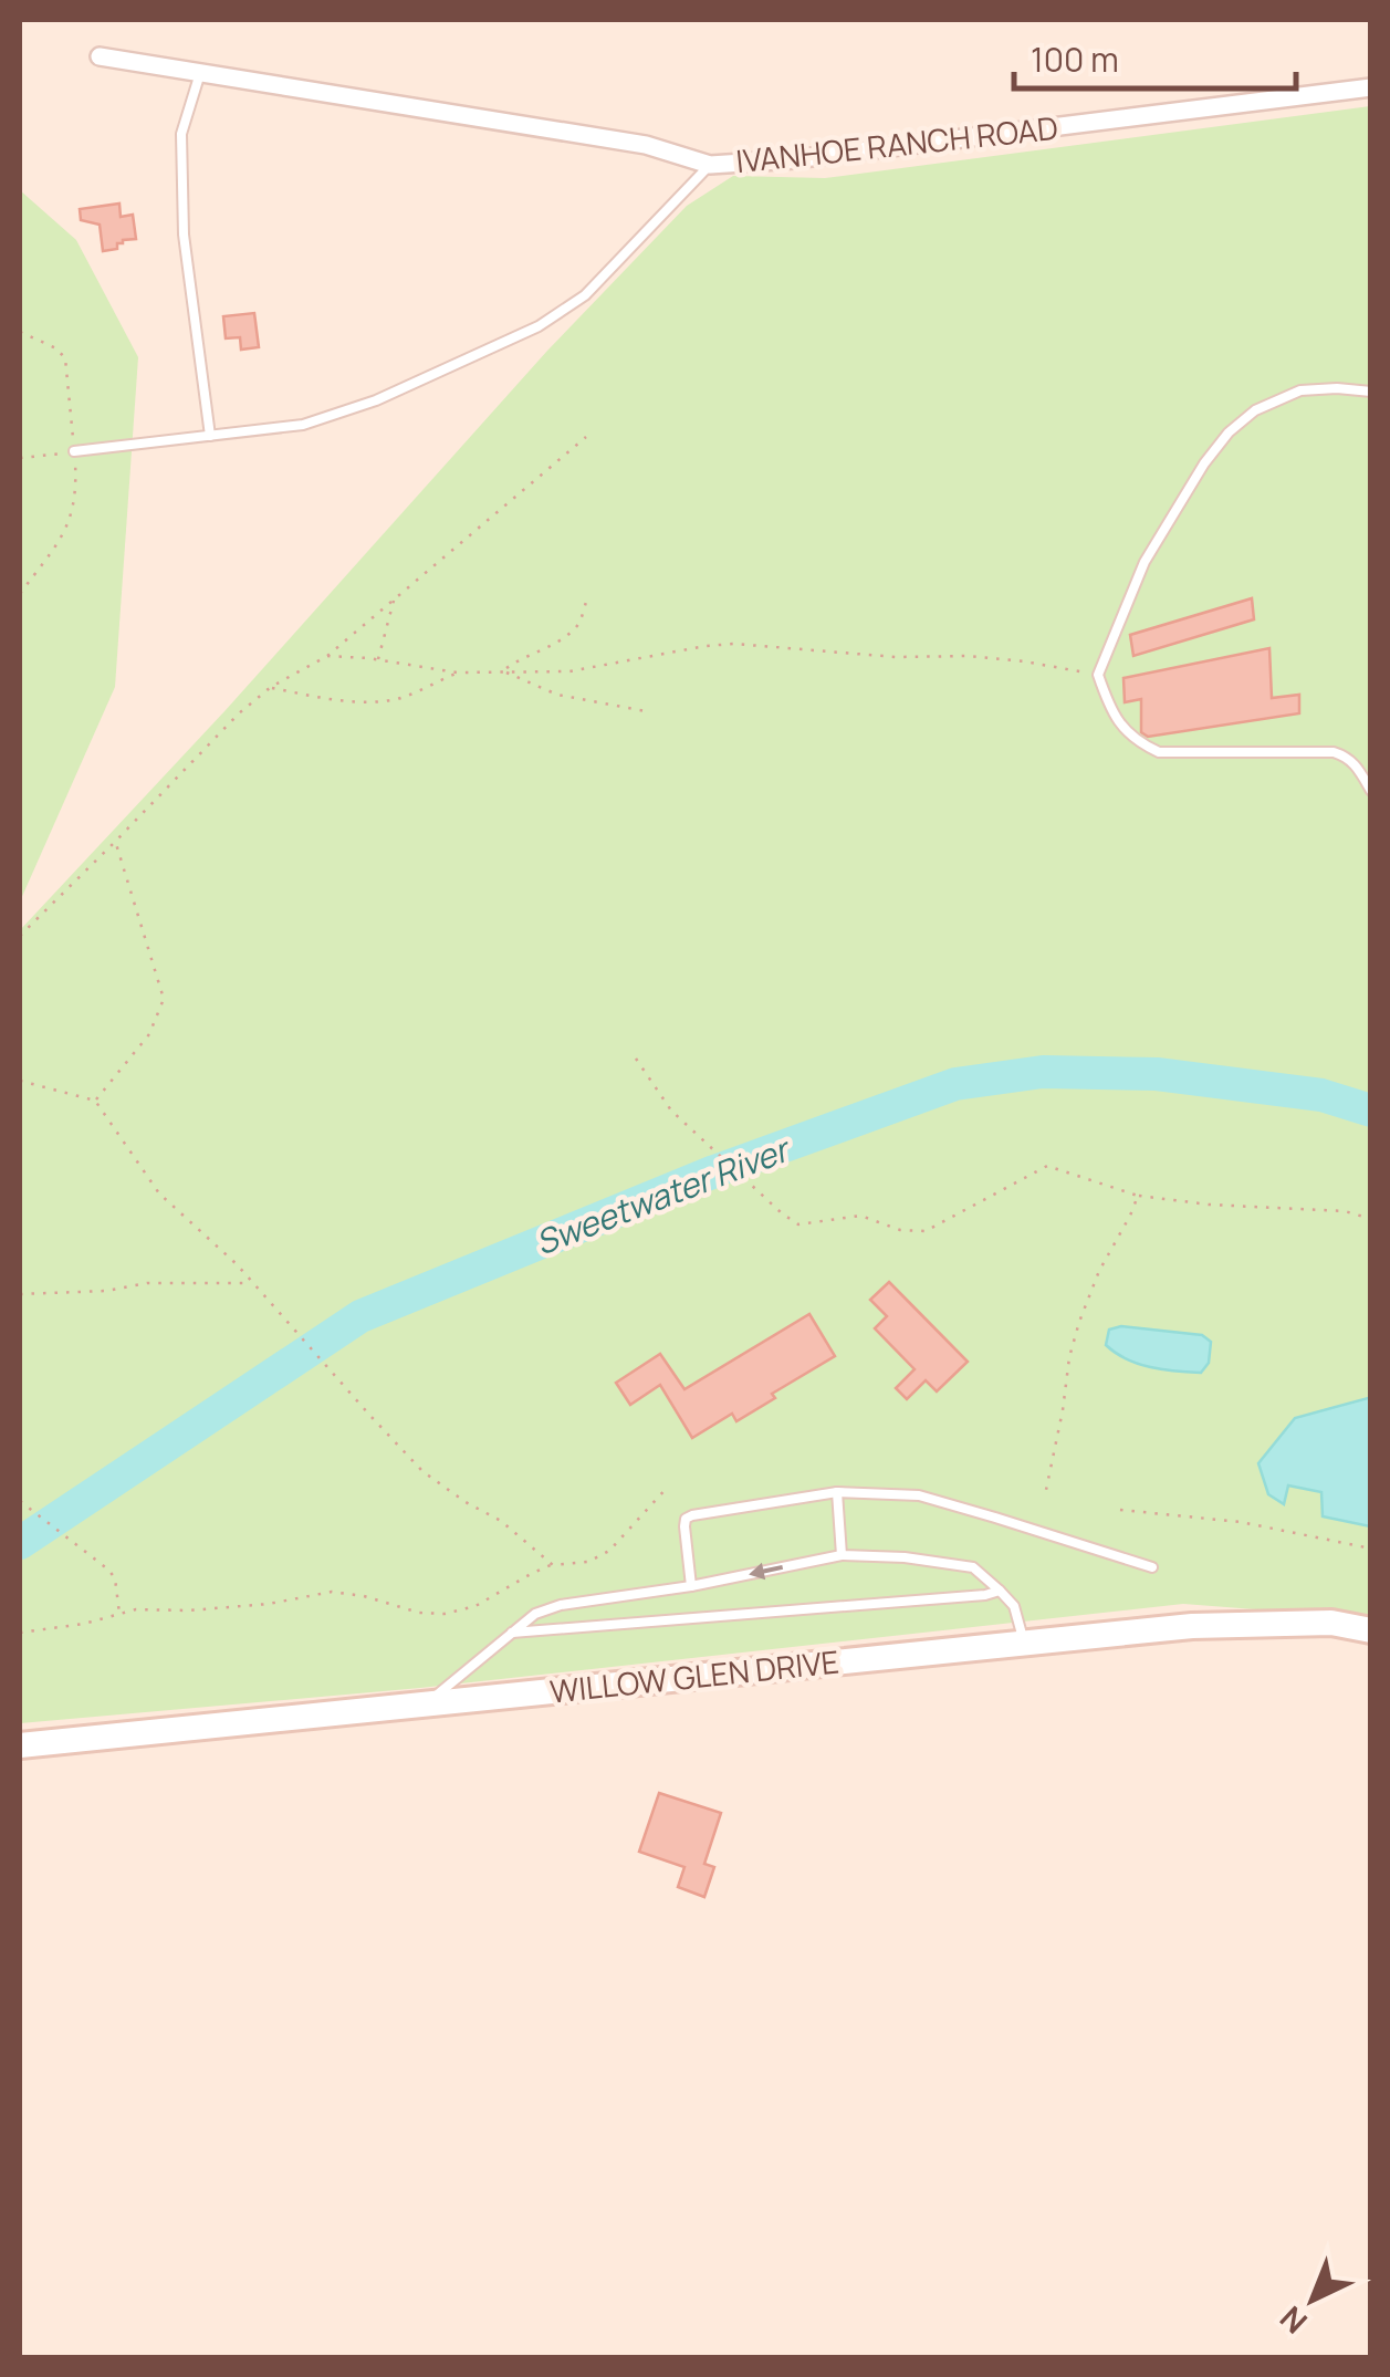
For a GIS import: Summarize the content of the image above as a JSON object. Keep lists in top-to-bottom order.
{
  "streets": {
    "main road": ["WILLOW GLEN DRIVE"],
    "street": ["IVANHOE RANCH ROAD"]
  },
  "water": ["Sweetwater River"],
  "scale_bar": "100 m",
  "north": "bottom left"
}
